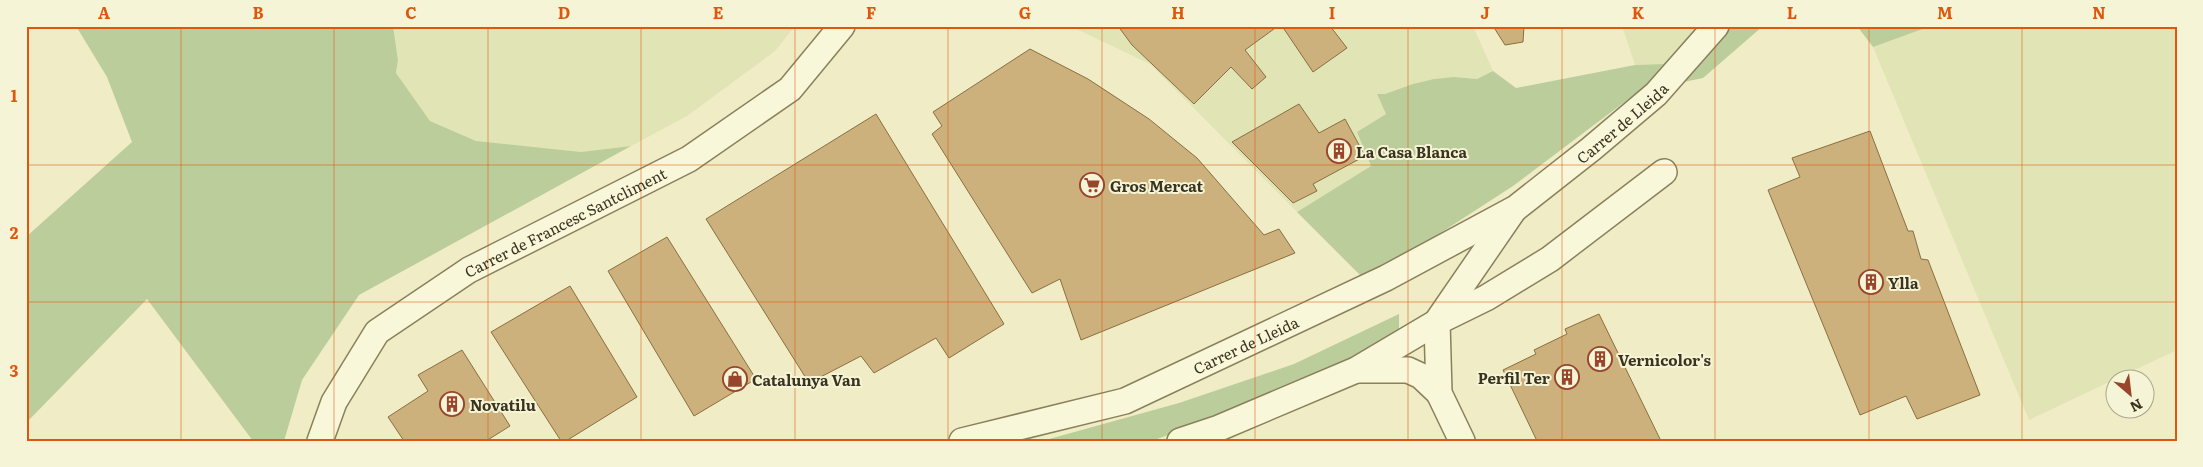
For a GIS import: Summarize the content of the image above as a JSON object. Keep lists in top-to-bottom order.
{
  "streets": {
    "street": ["Carrer de Lleida", "Carrer de Francesc Santcliment"]
  },
  "places": {
    "building": [
      "La Casa Blanca",
      "Ylla",
      "Vernicolor's",
      "Perfil Ter",
      "Novatilu"
    ],
    "supermarket": ["Gros Mercat"],
    "shop": ["Catalunya Van"]
  },
  "north": "bottom right",
  "grid": {
    "columns": [
      "A",
      "B",
      "C",
      "D",
      "E",
      "F",
      "G",
      "H",
      "I",
      "J",
      "K",
      "L",
      "M",
      "N"
    ],
    "rows": ["1", "2", "3"]
  }
}
